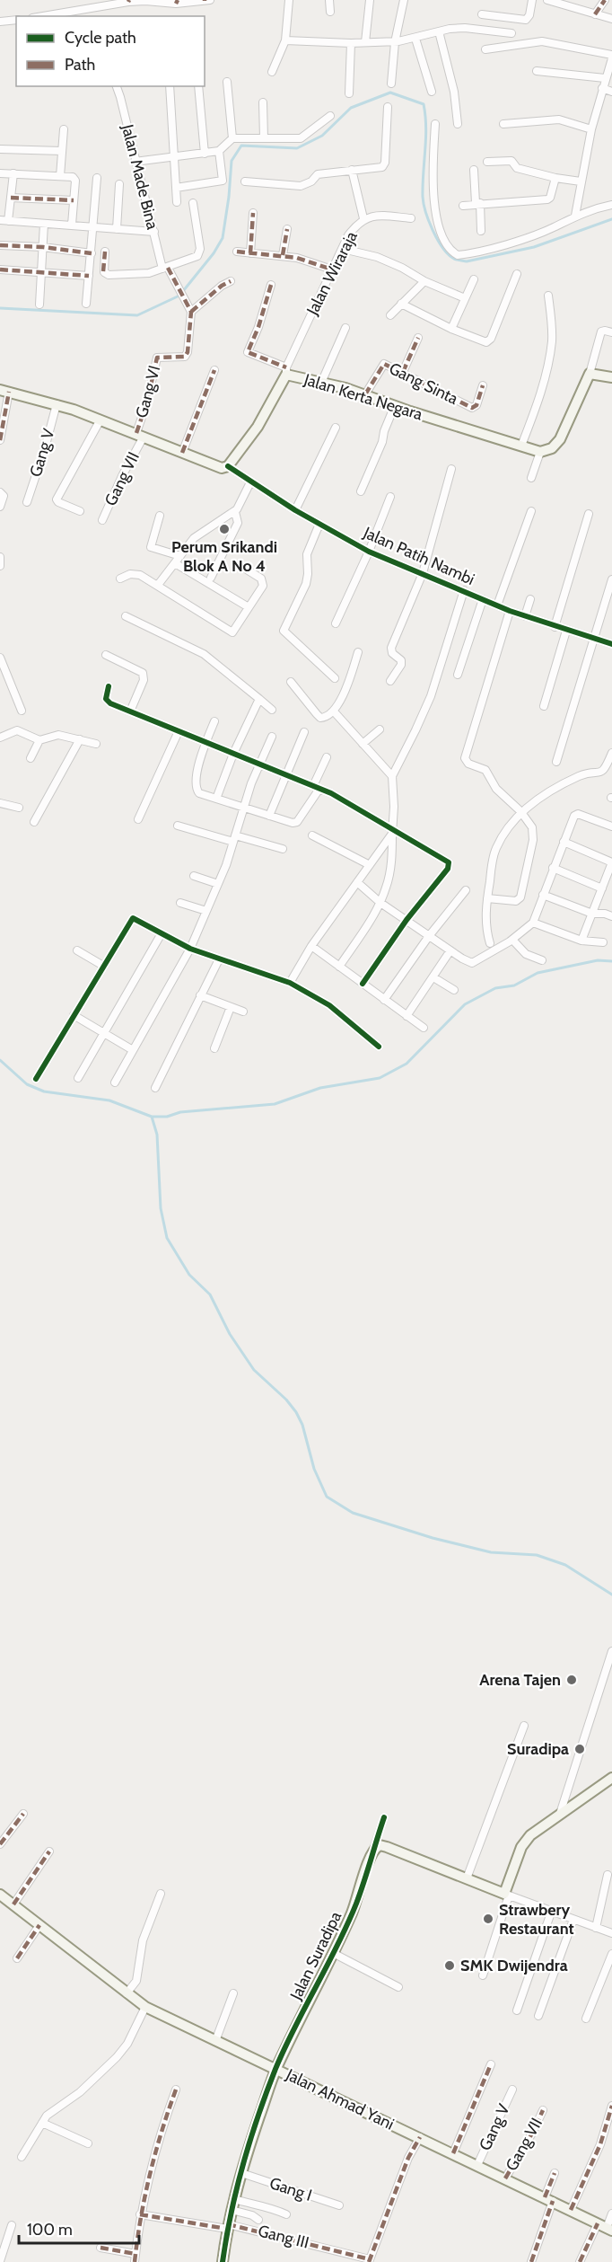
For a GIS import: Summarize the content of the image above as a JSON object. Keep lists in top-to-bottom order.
{
  "streets": {
    "street": [
      "Jalan Made Bina",
      "Jalan Wiraraja",
      "Gang Sinta",
      "Gang VI",
      "Jalan Kerta Negara",
      "Gang V",
      "Gang VII",
      "Jalan Patih Nambi",
      "Jalan Suradipa",
      "Jalan Ahmad Yani",
      "Gang I",
      "Gang III"
    ]
  },
  "crossings": [
    ["Jalan Made Bina", "Gang VI"],
    ["Jalan Wiraraja", "Jalan Kerta Negara"],
    ["Gang Sinta", "Jalan Kerta Negara"],
    ["Gang VI", "Gang VII"],
    ["Jalan Kerta Negara", "Jalan Patih Nambi"],
    ["Gang V", "Jalan Ahmad Yani"],
    ["Gang VII", "Jalan Ahmad Yani"],
    ["Jalan Suradipa", "Jalan Ahmad Yani"],
    ["Jalan Suradipa", "Gang I"],
    ["Jalan Suradipa", "Gang III"]
  ],
  "places": [
    "Perum Srikandi Blok A No 4",
    "Arena Tajen",
    "Suradipa",
    "Strawbery Restaurant",
    "SMK Dwijendra"
  ],
  "legend": ["Cycle path", "Path"],
  "scale_bar": "100 m"
}
